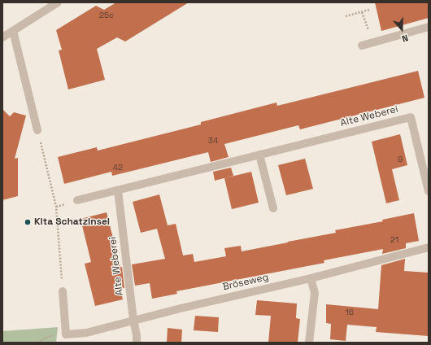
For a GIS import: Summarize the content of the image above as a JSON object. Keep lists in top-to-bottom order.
{
  "streets": {
    "street": ["Alte Weberei", "Bröseweg"]
  },
  "crossings": [
    ["Alte Weberei", "Bröseweg"]
  ],
  "places": ["Kita Schatzinsel"],
  "house_numbers": [
    "25c",
    "34",
    "9",
    "42",
    "21",
    "16"
  ],
  "north": "bottom"
}
